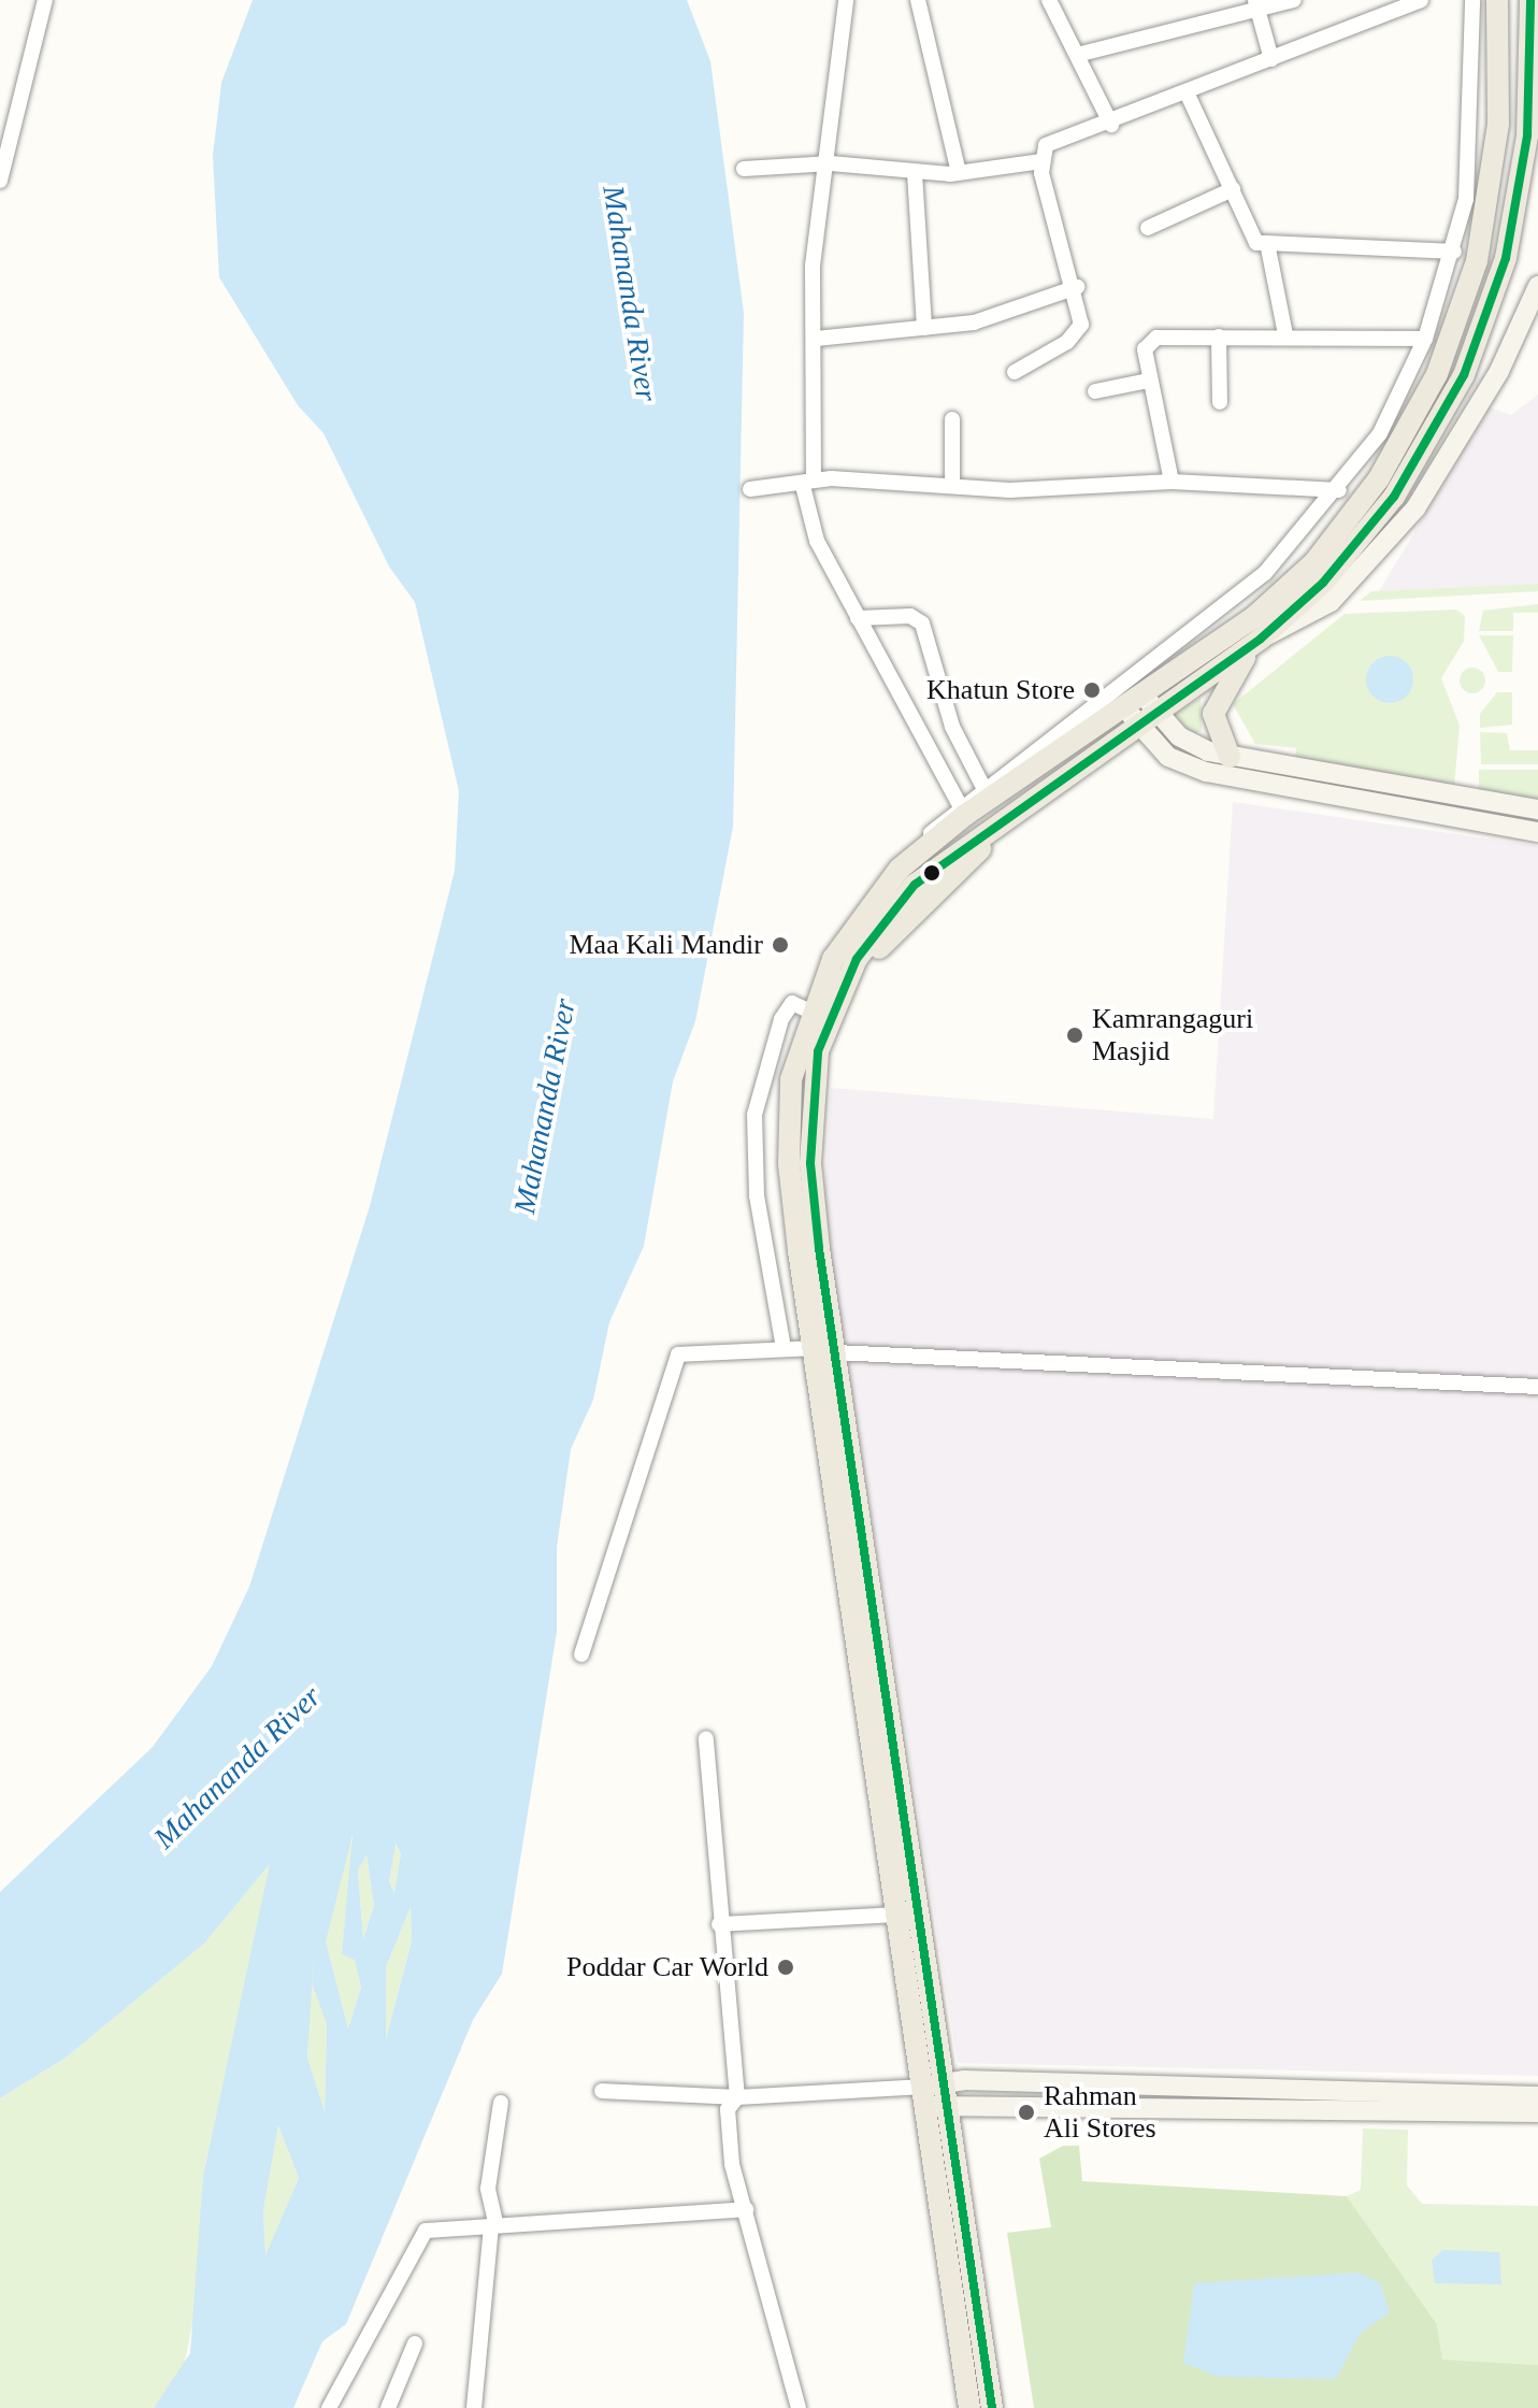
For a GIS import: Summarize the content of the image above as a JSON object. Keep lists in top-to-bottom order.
{
  "water": ["Mahananda River"],
  "places": [
    "Khatun Store",
    "Maa Kali Mandir",
    "Kamrangaguri Masjid",
    "Poddar Car World",
    "Rahman Ali Stores"
  ]
}
